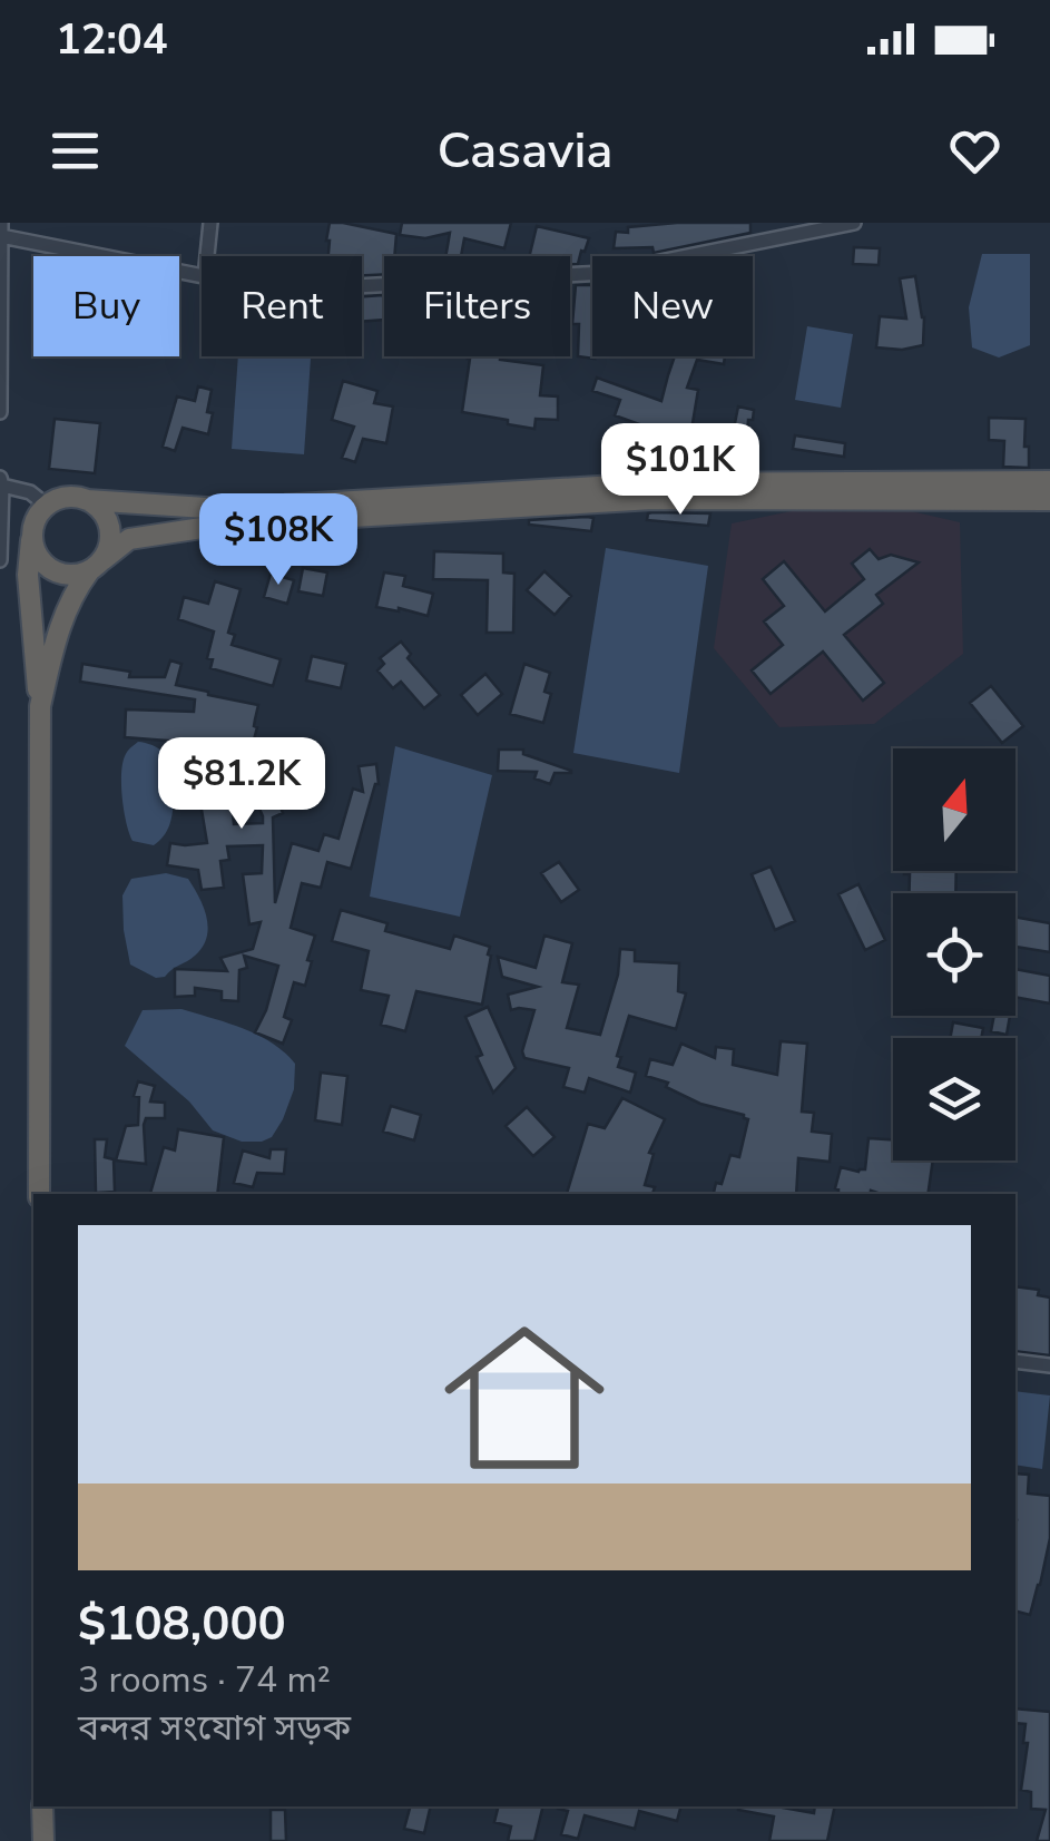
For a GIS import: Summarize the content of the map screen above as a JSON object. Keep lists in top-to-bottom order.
{
  "north": "top",
  "page": {
    "status": "12:04",
    "header": "Casavia",
    "chip": [
      "Buy",
      "Rent",
      "Filters",
      "New"
    ],
    "price": ["$101K", "$108K", "$81.2K"],
    "list": [
      {
        "name": "$108,000",
        "note": "3 rooms · 74 m² · বন্দর সংযোগ সড়ক"
      }
    ]
  }
}
